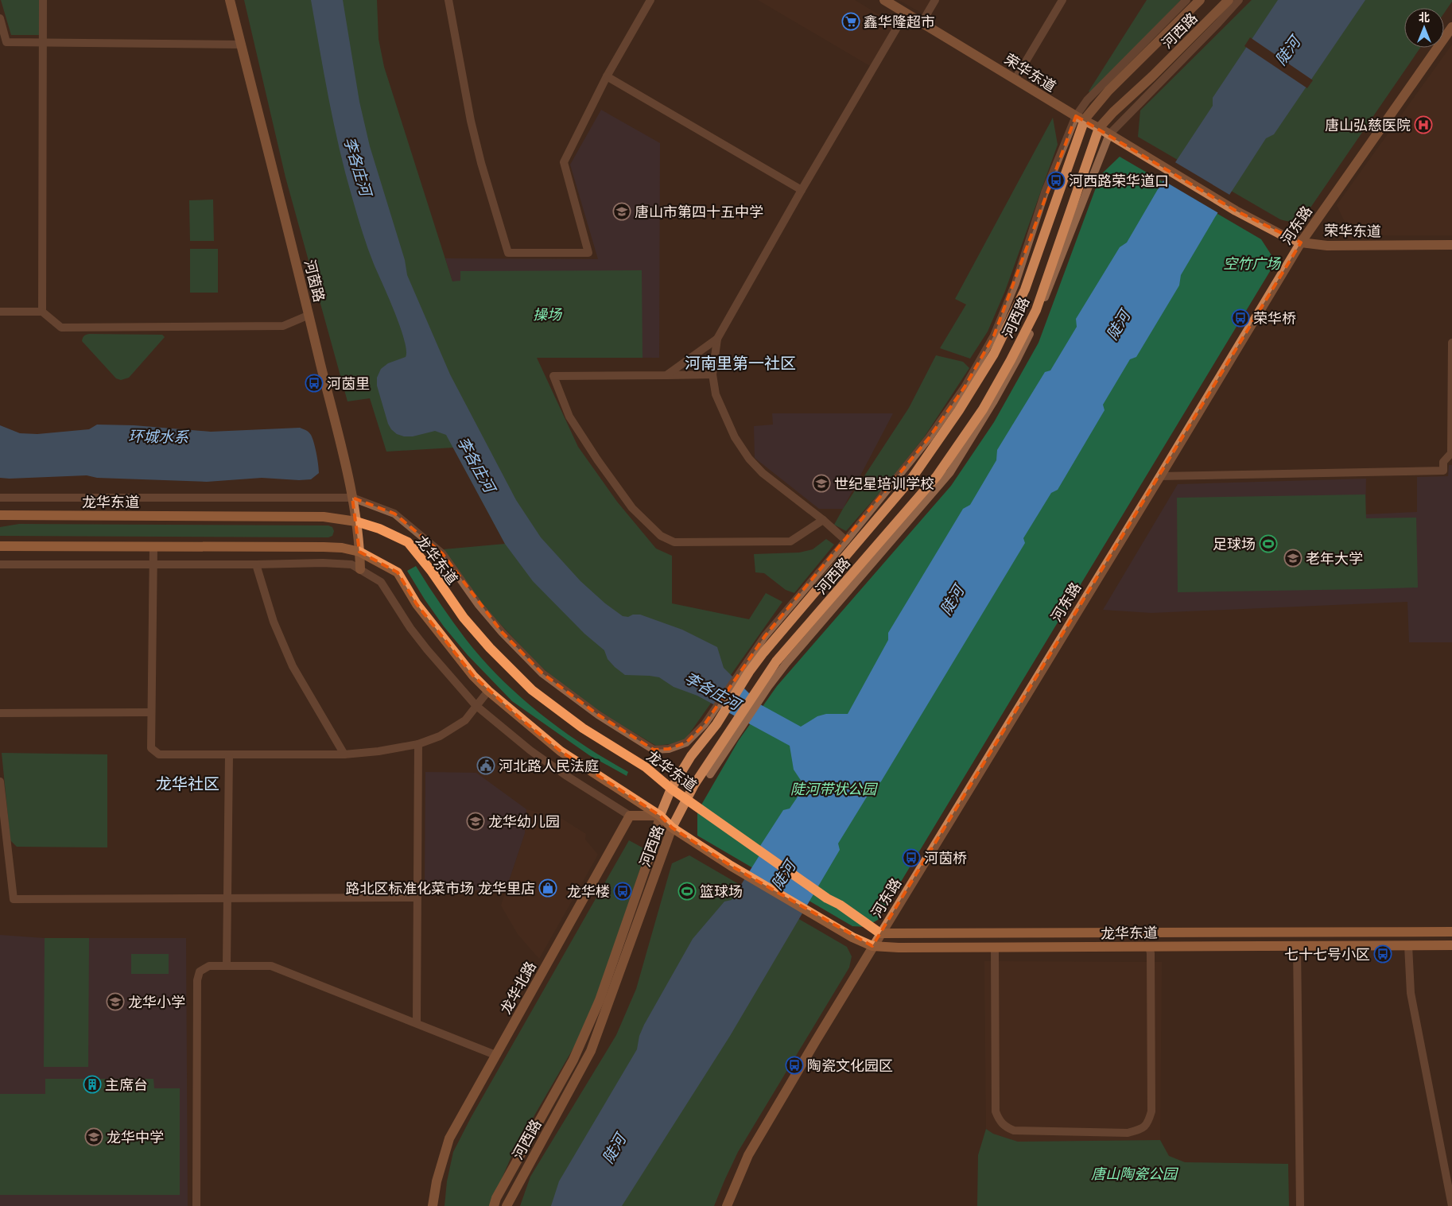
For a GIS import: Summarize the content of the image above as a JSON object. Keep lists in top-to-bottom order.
{
  "streets": {
    "main road": ["龙华东道"],
    "street": [
      "河西路",
      "荣华东道",
      "河东路",
      "河茵路",
      "龙华北路"
    ]
  },
  "crossings": [
    ["河西路", "荣华东道"],
    ["河西路", "龙华东道"],
    ["荣华东道", "河东路"],
    ["河东路", "龙华东道"],
    ["河茵路", "龙华东道"]
  ],
  "districts": ["河南里第一社区", "龙华社区"],
  "water": ["陡河", "李各庄河", "环城水系"],
  "parks": [
    "空竹广场",
    "操场",
    "陡河带状公园",
    "唐山陶瓷公园"
  ],
  "places": {
    "supermarket": ["鑫华隆超市"],
    "hospital": ["唐山弘慈医院"],
    "bus stop": [
      "河西路荣华道口",
      "荣华桥",
      "河茵里",
      "河茵桥",
      "龙华楼",
      "七十七号小区",
      "陶瓷文化园区"
    ],
    "school or university": [
      "唐山市第四十五中学",
      "世纪星培训学校",
      "老年大学",
      "龙华幼儿园",
      "龙华小学",
      "龙华中学"
    ],
    "sports": ["足球场", "篮球场"],
    "public building": ["河北路人民法庭"],
    "shop": ["路北区标准化菜市场 龙华里店"],
    "building": ["主席台"]
  },
  "north": "top"
}
